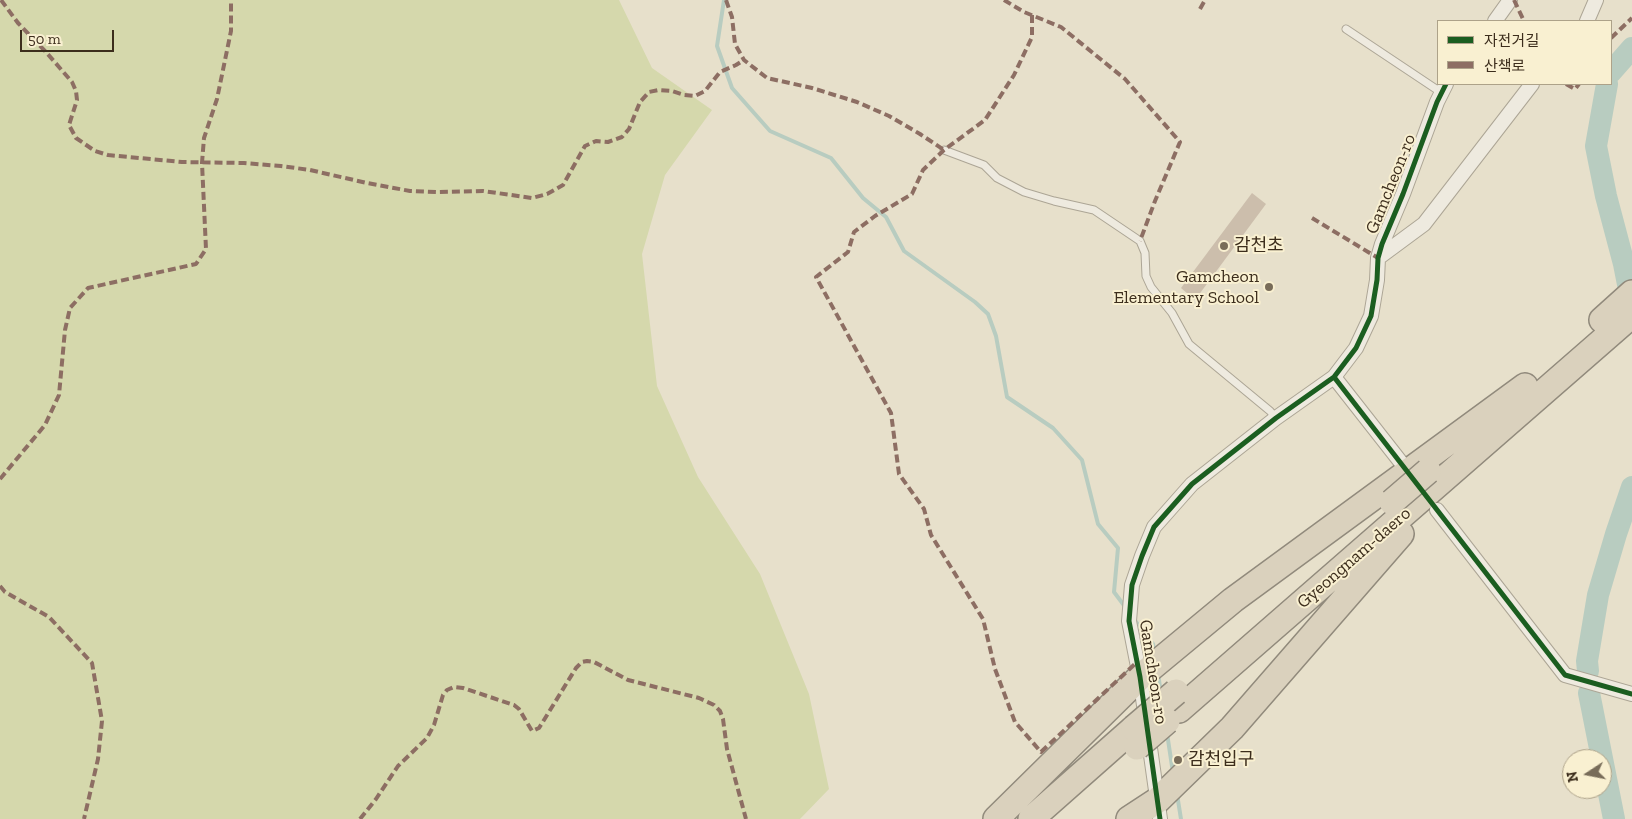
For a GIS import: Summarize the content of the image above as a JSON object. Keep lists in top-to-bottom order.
{
  "streets": {
    "highway": ["Gyeongnam-daero"],
    "street": ["Gamcheon-ro"]
  },
  "places": ["감천초", "Gamcheon Elementary School", "감천입구"],
  "legend": ["자전거길", "산책로"],
  "scale_bar": "50 m",
  "north": "left"
}
